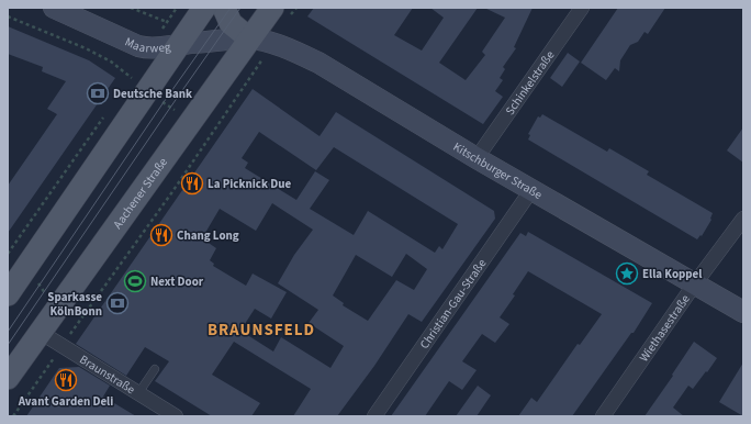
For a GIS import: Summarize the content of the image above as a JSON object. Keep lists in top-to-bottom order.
{
  "streets": {
    "main road": ["Aachener Straße"],
    "street": [
      "Maarweg",
      "Schinkelstraße",
      "Kitschburger Straße",
      "Christian-Gau-Straße",
      "Wiethasestraße",
      "Braunstraße"
    ]
  },
  "crossings": [
    ["Maarweg", "Kitschburger Straße"],
    ["Maarweg", "Aachener Straße"],
    ["Schinkelstraße", "Kitschburger Straße"],
    ["Kitschburger Straße", "Aachener Straße"],
    ["Kitschburger Straße", "Christian-Gau-Straße"],
    ["Kitschburger Straße", "Wiethasestraße"],
    ["Aachener Straße", "Braunstraße"]
  ],
  "districts": ["BRAUNSFELD"],
  "places": {
    "bank": ["Deutsche Bank", "Sparkasse KölnBonn"],
    "restaurant": ["La Picknick Due", "Chang Long", "Avant Garden Deli"],
    "place": ["Ella Koppel"],
    "sports": ["Next Door"]
  }
}
